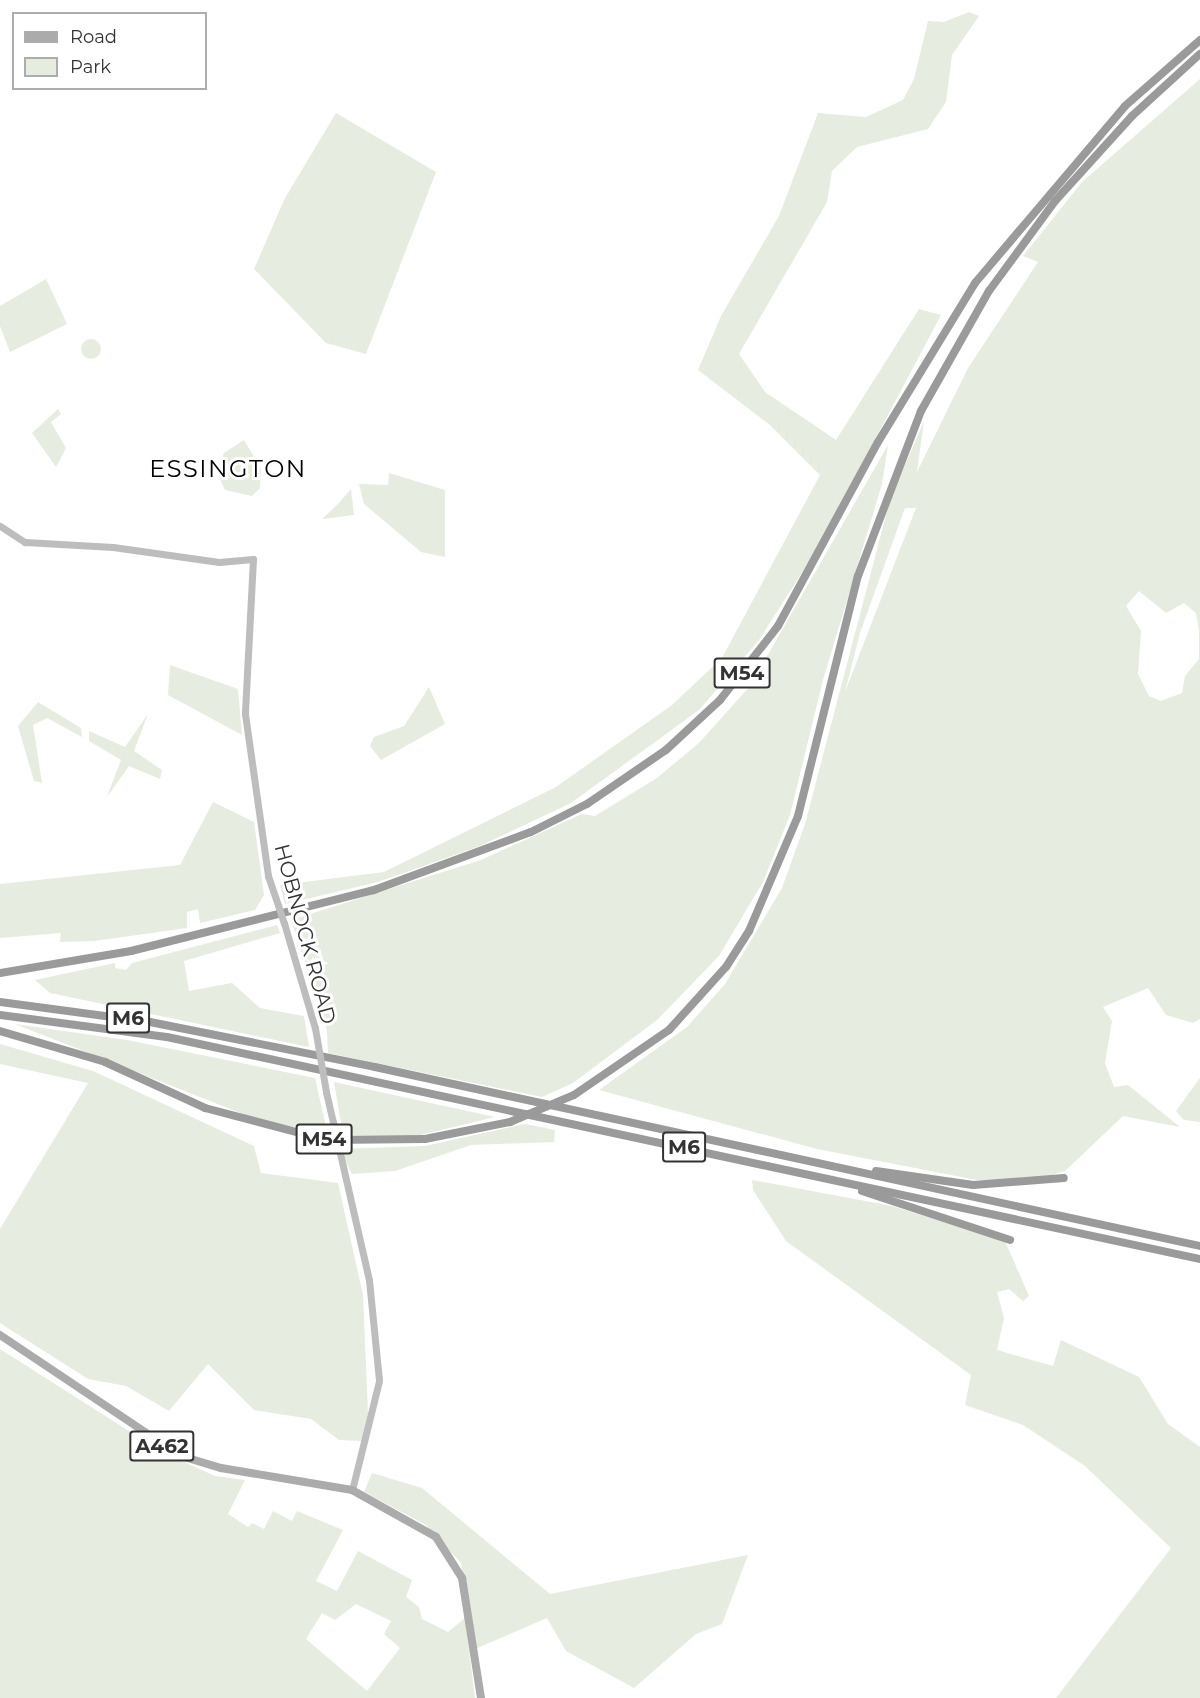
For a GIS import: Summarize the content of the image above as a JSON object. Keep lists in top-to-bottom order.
{
  "streets": {
    "highway": ["M54", "M6"],
    "main road": ["HOBNOCK ROAD", "A462"]
  },
  "crossings": [
    ["HOBNOCK ROAD", "A462"]
  ],
  "districts": ["ESSINGTON"],
  "legend": ["Road", "Park"]
}
